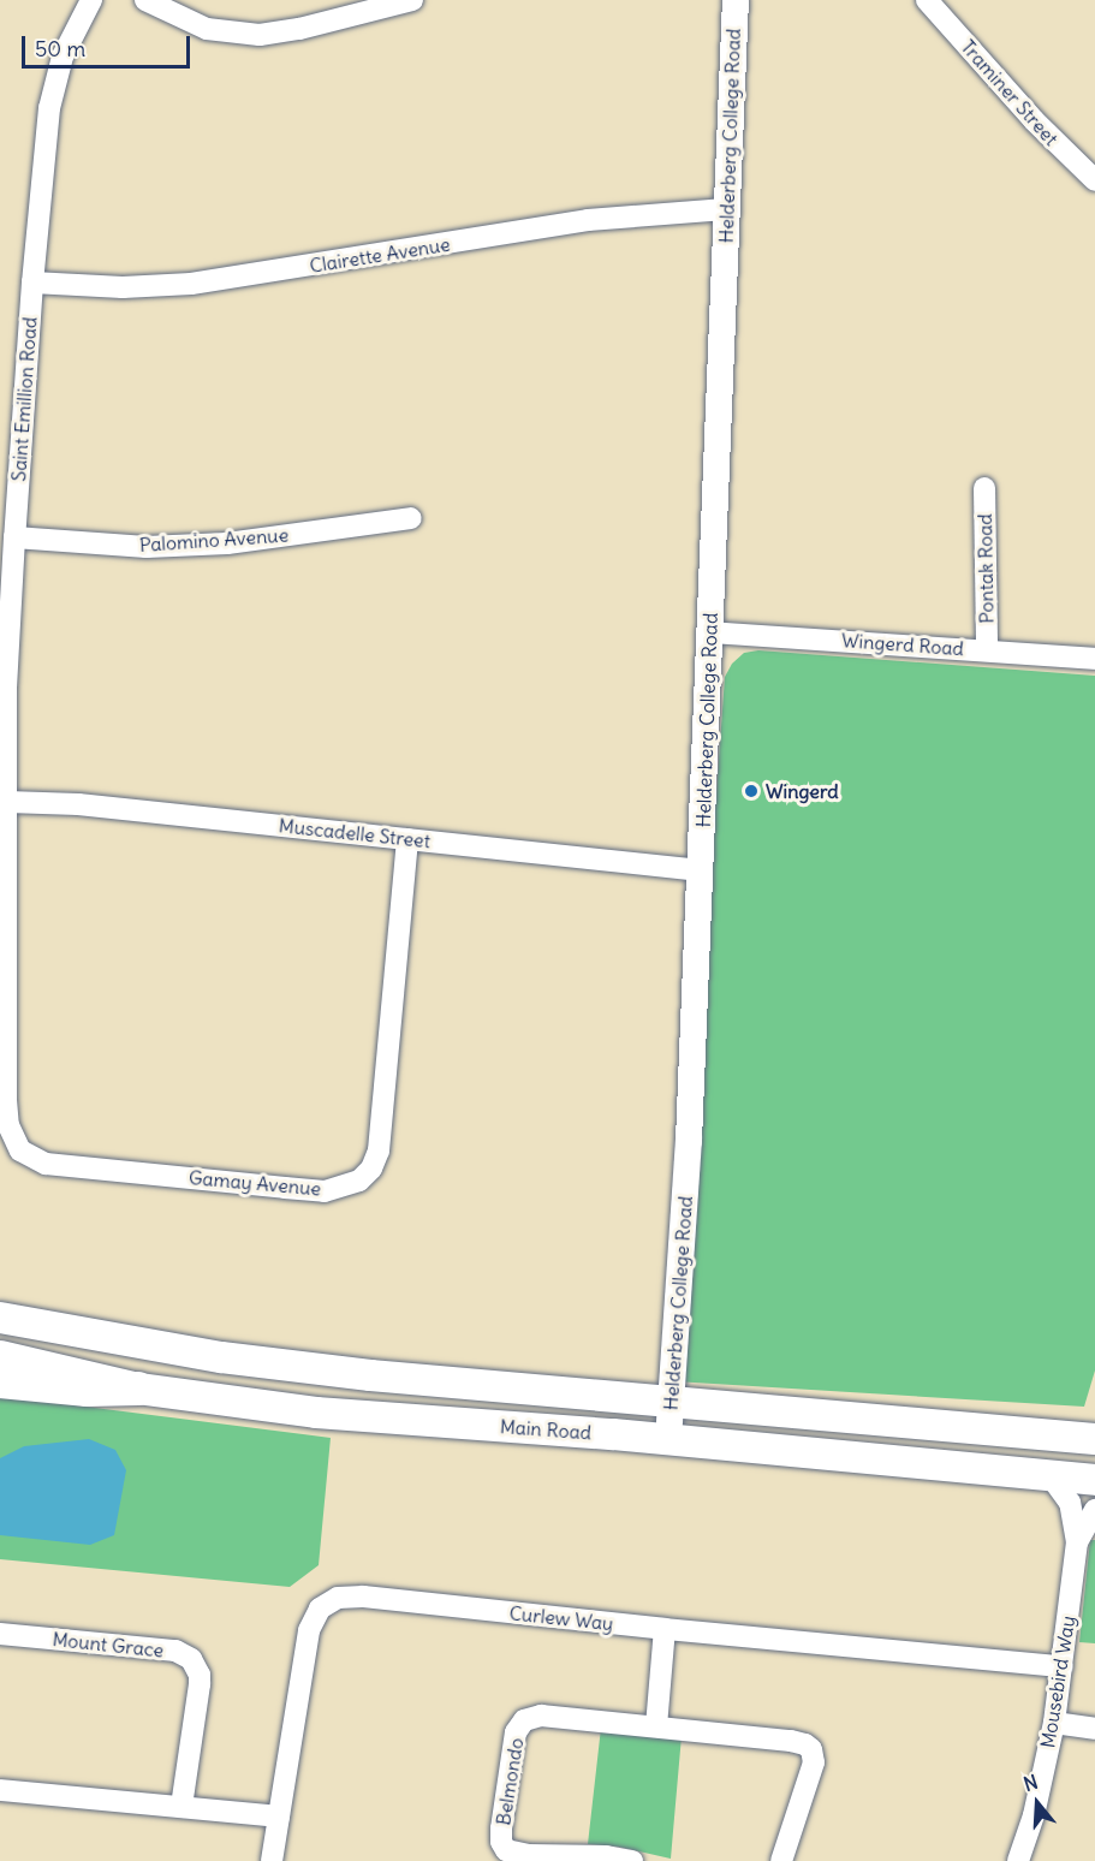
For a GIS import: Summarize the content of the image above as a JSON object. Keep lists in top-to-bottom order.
{
  "streets": {
    "main road": ["Main Road"],
    "street": [
      "Traminer Street",
      "Helderberg College Road",
      "Clairette Avenue",
      "Saint Emillion Road",
      "Palomino Avenue",
      "Pontak Road",
      "Wingerd Road",
      "Muscadelle Street",
      "Gamay Avenue",
      "Curlew Way",
      "Mount Grace",
      "Mousebird Way",
      "Belmondo"
    ]
  },
  "crossings": [
    ["Helderberg College Road", "Clairette Avenue"],
    ["Helderberg College Road", "Wingerd Road"],
    ["Helderberg College Road", "Muscadelle Street"],
    ["Helderberg College Road", "Main Road"],
    ["Clairette Avenue", "Saint Emillion Road"],
    ["Saint Emillion Road", "Palomino Avenue"],
    ["Saint Emillion Road", "Muscadelle Street"],
    ["Saint Emillion Road", "Gamay Avenue"],
    ["Pontak Road", "Wingerd Road"],
    ["Muscadelle Street", "Gamay Avenue"],
    ["Main Road", "Mousebird Way"],
    ["Curlew Way", "Mousebird Way"]
  ],
  "places": ["Wingerd"],
  "scale_bar": "50 m",
  "north": "top"
}
